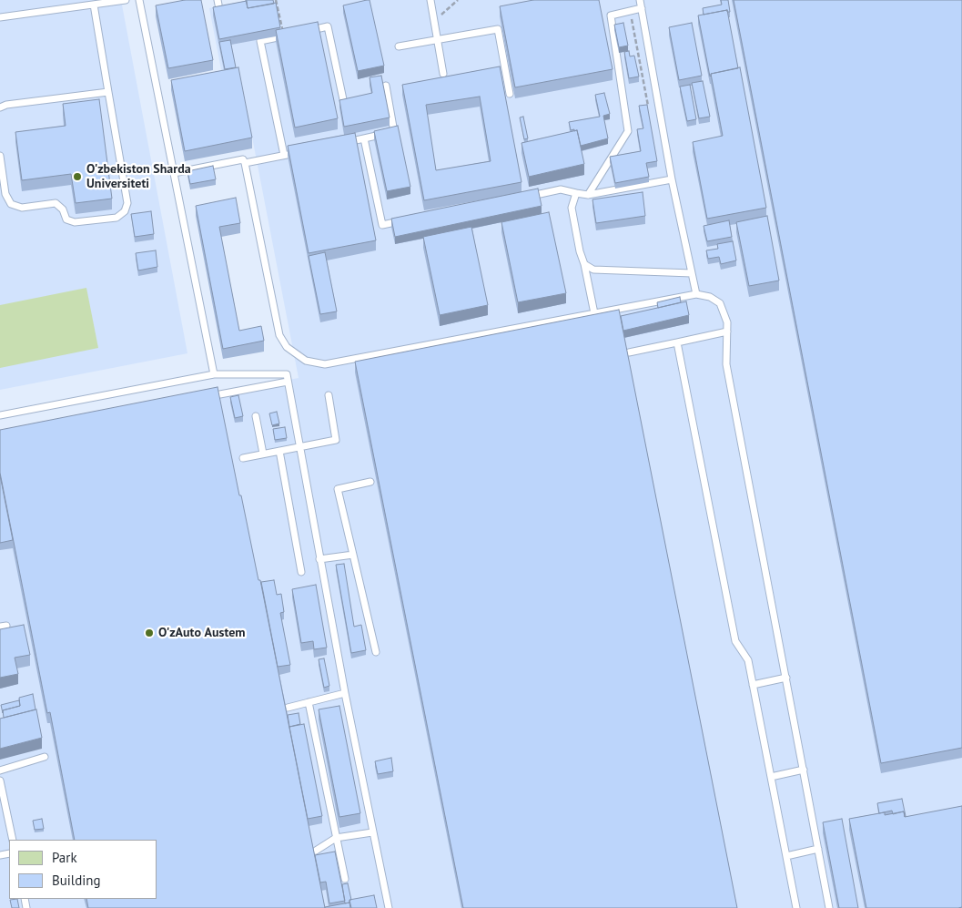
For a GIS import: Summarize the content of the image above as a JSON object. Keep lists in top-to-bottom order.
{
  "places": ["O'zbekiston Sharda Universiteti", "O'zAuto Austem"],
  "legend": ["Park", "Building"]
}
